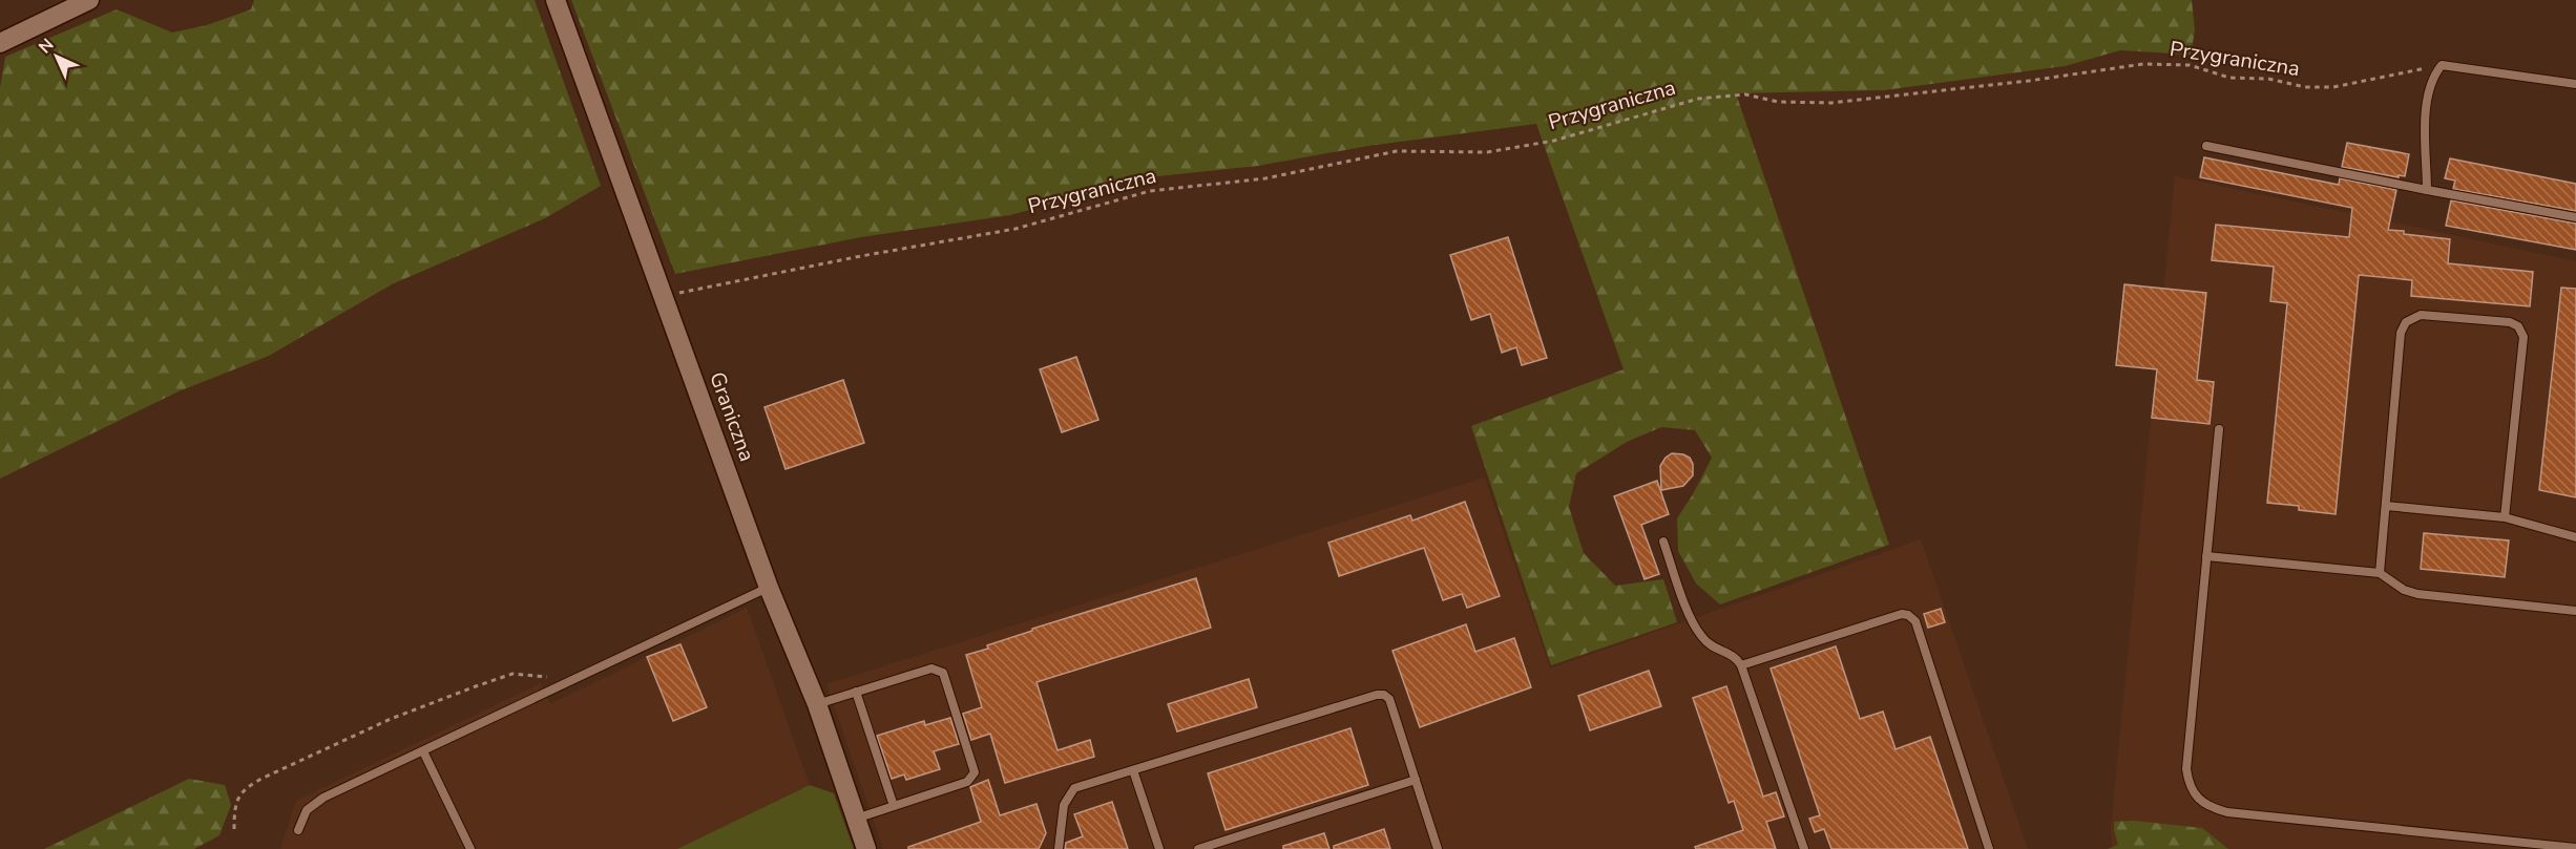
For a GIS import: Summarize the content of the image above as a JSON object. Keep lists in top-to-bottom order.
{
  "streets": {
    "street": ["Graniczna"],
    "path": ["Przygraniczna"]
  },
  "crossings": [
    ["Przygraniczna", "Graniczna"]
  ],
  "north": "top left"
}
